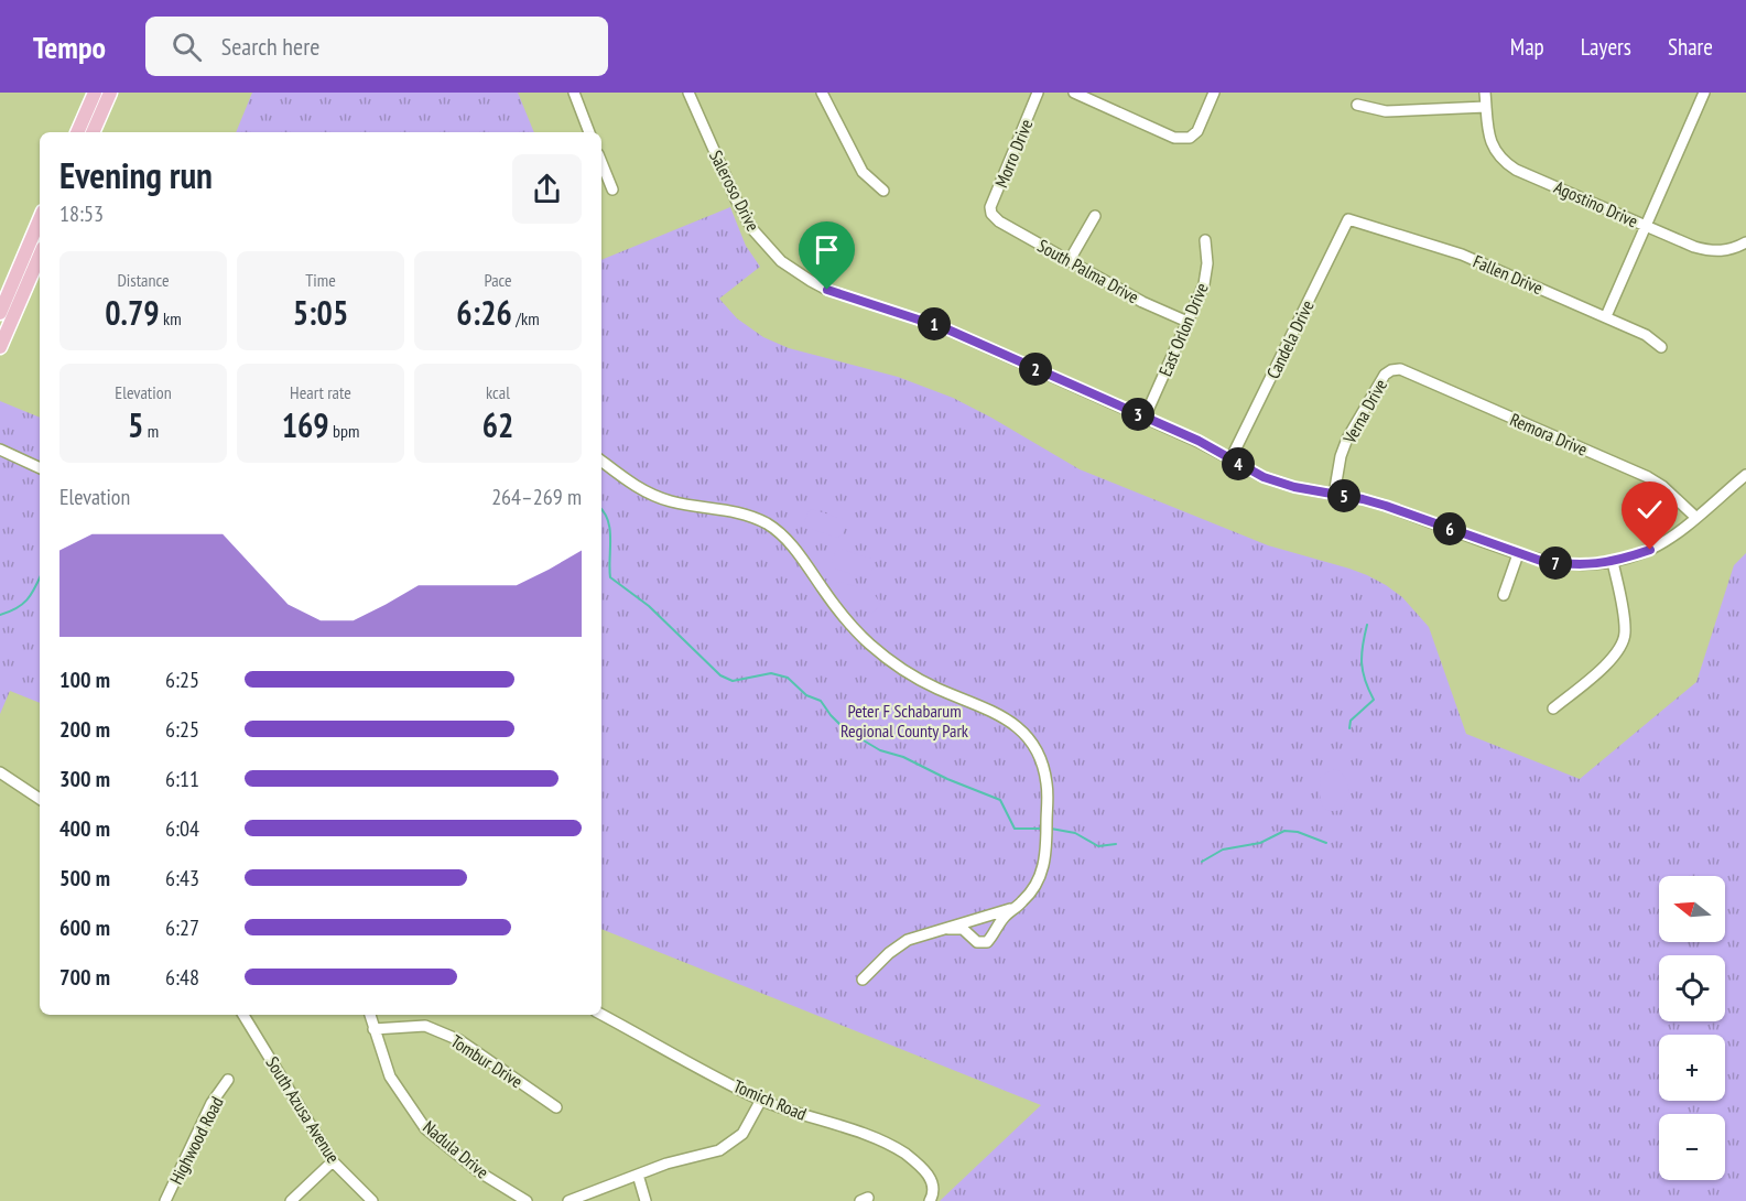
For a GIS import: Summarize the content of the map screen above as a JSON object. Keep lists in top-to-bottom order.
{
  "streets": {
    "street": [
      "Morro Drive",
      "Saleroso Drive",
      "Agostino Drive",
      "South Palma Drive",
      "Fallen Drive",
      "East Orlon Drive",
      "Candela Drive",
      "Verna Drive",
      "Remora Drive",
      "Tombur Drive",
      "Tomich Road",
      "South Azusa Avenue",
      "Highwood Road",
      "Nadula Drive"
    ]
  },
  "crossings": [
    ["Morro Drive", "South Palma Drive"],
    ["Saleroso Drive", "East Orlon Drive"],
    ["Saleroso Drive", "Candela Drive"],
    ["Saleroso Drive", "Verna Drive"],
    ["Saleroso Drive", "Remora Drive"],
    ["South Palma Drive", "East Orlon Drive"],
    ["Fallen Drive", "Candela Drive"],
    ["Verna Drive", "Remora Drive"],
    ["Tombur Drive", "Nadula Drive"]
  ],
  "parks": ["Peter F Schabarum Regional County Park"],
  "north": "left",
  "page": {
    "header": "Tempo",
    "search": "Search here",
    "nav": ["Map", "Layers", "Share"],
    "heading": ["Evening run", "18:53"],
    "stats": [
      ["Distance", "0.79 km"],
      ["Time", "5:05"],
      ["Pace", "6:26 /km"],
      ["Elevation", "5 m"],
      ["Heart rate", "169 bpm"],
      ["kcal", "62"]
    ],
    "pins": [
      "1",
      "2",
      "3",
      "4",
      "5",
      "6",
      "7"
    ],
    "chart": ["Elevation", "264–269 m"],
    "list": [
      {
        "name": "100 m",
        "note": "6:25"
      },
      {
        "name": "200 m",
        "note": "6:25"
      },
      {
        "name": "300 m",
        "note": "6:11"
      },
      {
        "name": "400 m",
        "note": "6:04"
      },
      {
        "name": "500 m",
        "note": "6:43"
      },
      {
        "name": "600 m",
        "note": "6:27"
      },
      {
        "name": "700 m",
        "note": "6:48"
      }
    ],
    "map_buttons": ["+", "−"]
  }
}
